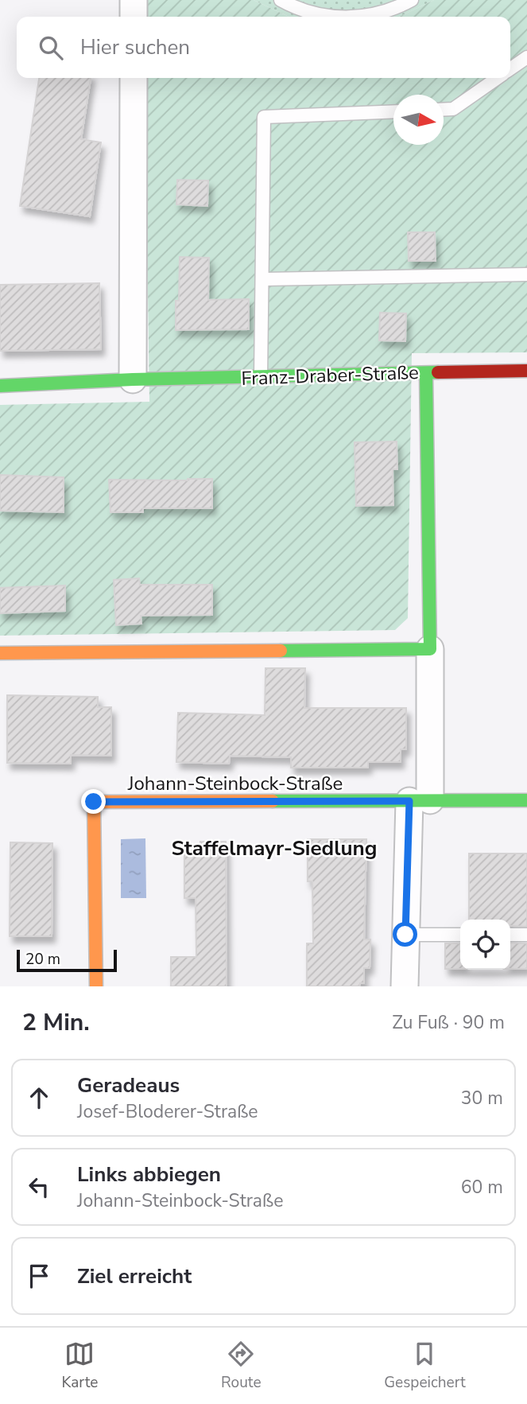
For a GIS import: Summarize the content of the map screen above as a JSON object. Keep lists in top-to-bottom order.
{
  "streets": {
    "street": ["Franz-Draber-Straße", "Johann-Steinbock-Straße"]
  },
  "districts": ["Staffelmayr-Siedlung"],
  "scale_bar": "20 m",
  "north": "right",
  "page": {
    "search": "Hier suchen",
    "scale": "20 m",
    "heading": ["2 Min.", "Zu Fuß · 90 m"],
    "list": [
      ["Geradeaus", "Josef-Bloderer-Straße", "30 m"],
      ["Links abbiegen", "Johann-Steinbock-Straße", "60 m"],
      "Ziel erreicht"
    ],
    "nav": ["Karte", "Route", "Gespeichert"]
  }
}
